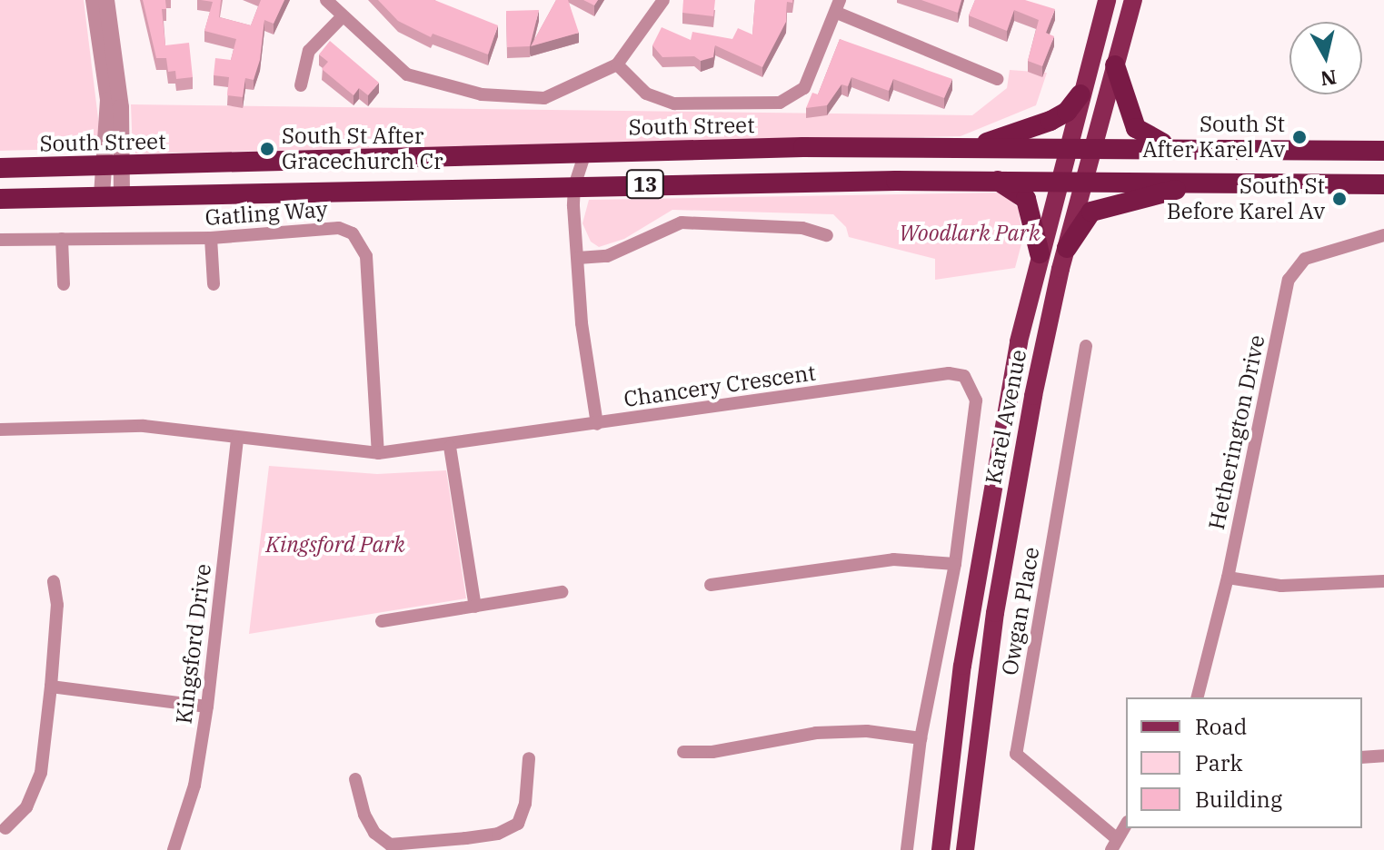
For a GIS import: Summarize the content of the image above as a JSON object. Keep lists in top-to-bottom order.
{
  "streets": {
    "highway": ["South Street", "13"],
    "main road": ["Karel Avenue"],
    "street": [
      "Gatling Way",
      "Chancery Crescent",
      "Hetherington Drive",
      "Owgan Place",
      "Kingsford Drive"
    ]
  },
  "crossings": [
    ["South Street", "Karel Avenue"],
    ["13", "Karel Avenue"],
    ["Gatling Way", "Chancery Crescent"],
    ["Chancery Crescent", "Kingsford Drive"]
  ],
  "parks": ["Woodlark Park", "Kingsford Park"],
  "places": ["South St After Karel Av", "South St After Gracechurch Cr", "South St Before Karel Av"],
  "legend": ["Road", "Park", "Building"],
  "north": "bottom"
}
